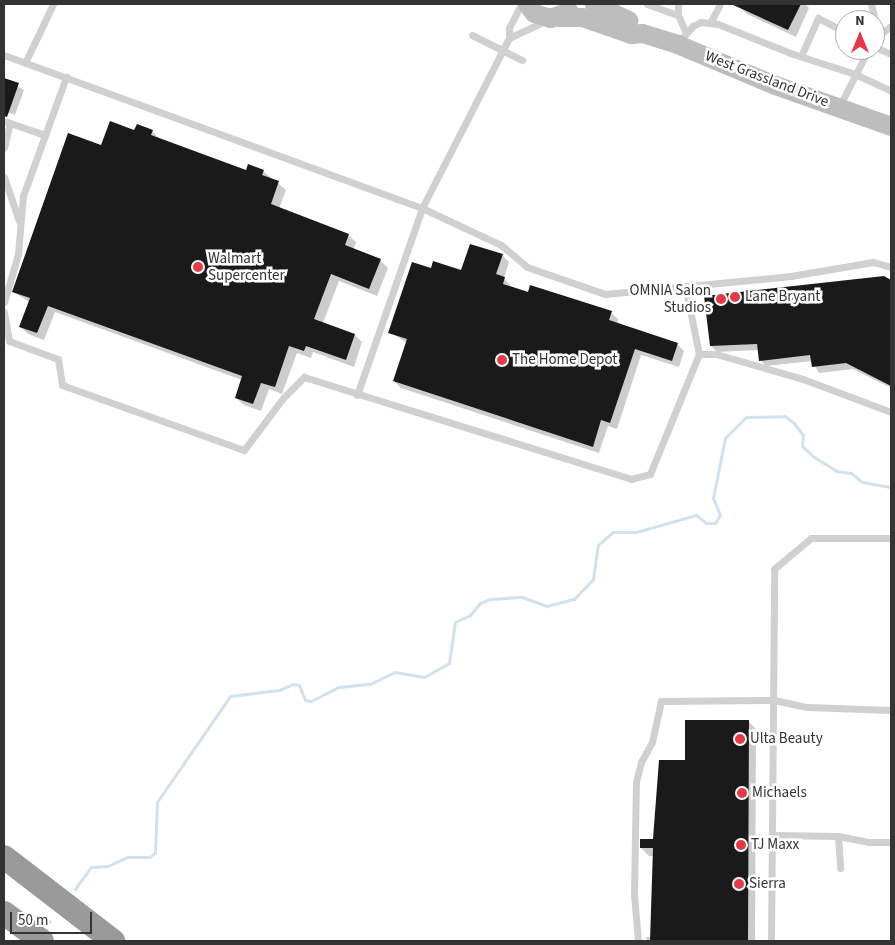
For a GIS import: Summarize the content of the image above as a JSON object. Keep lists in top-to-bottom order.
{
  "streets": {
    "street": ["West Grassland Drive"]
  },
  "places": [
    "Walmart Supercenter",
    "Lane Bryant",
    "OMNIA Salon Studios",
    "The Home Depot",
    "Ulta Beauty",
    "Michaels",
    "TJ Maxx",
    "Sierra"
  ],
  "scale_bar": "50 m",
  "north": "top"
}
